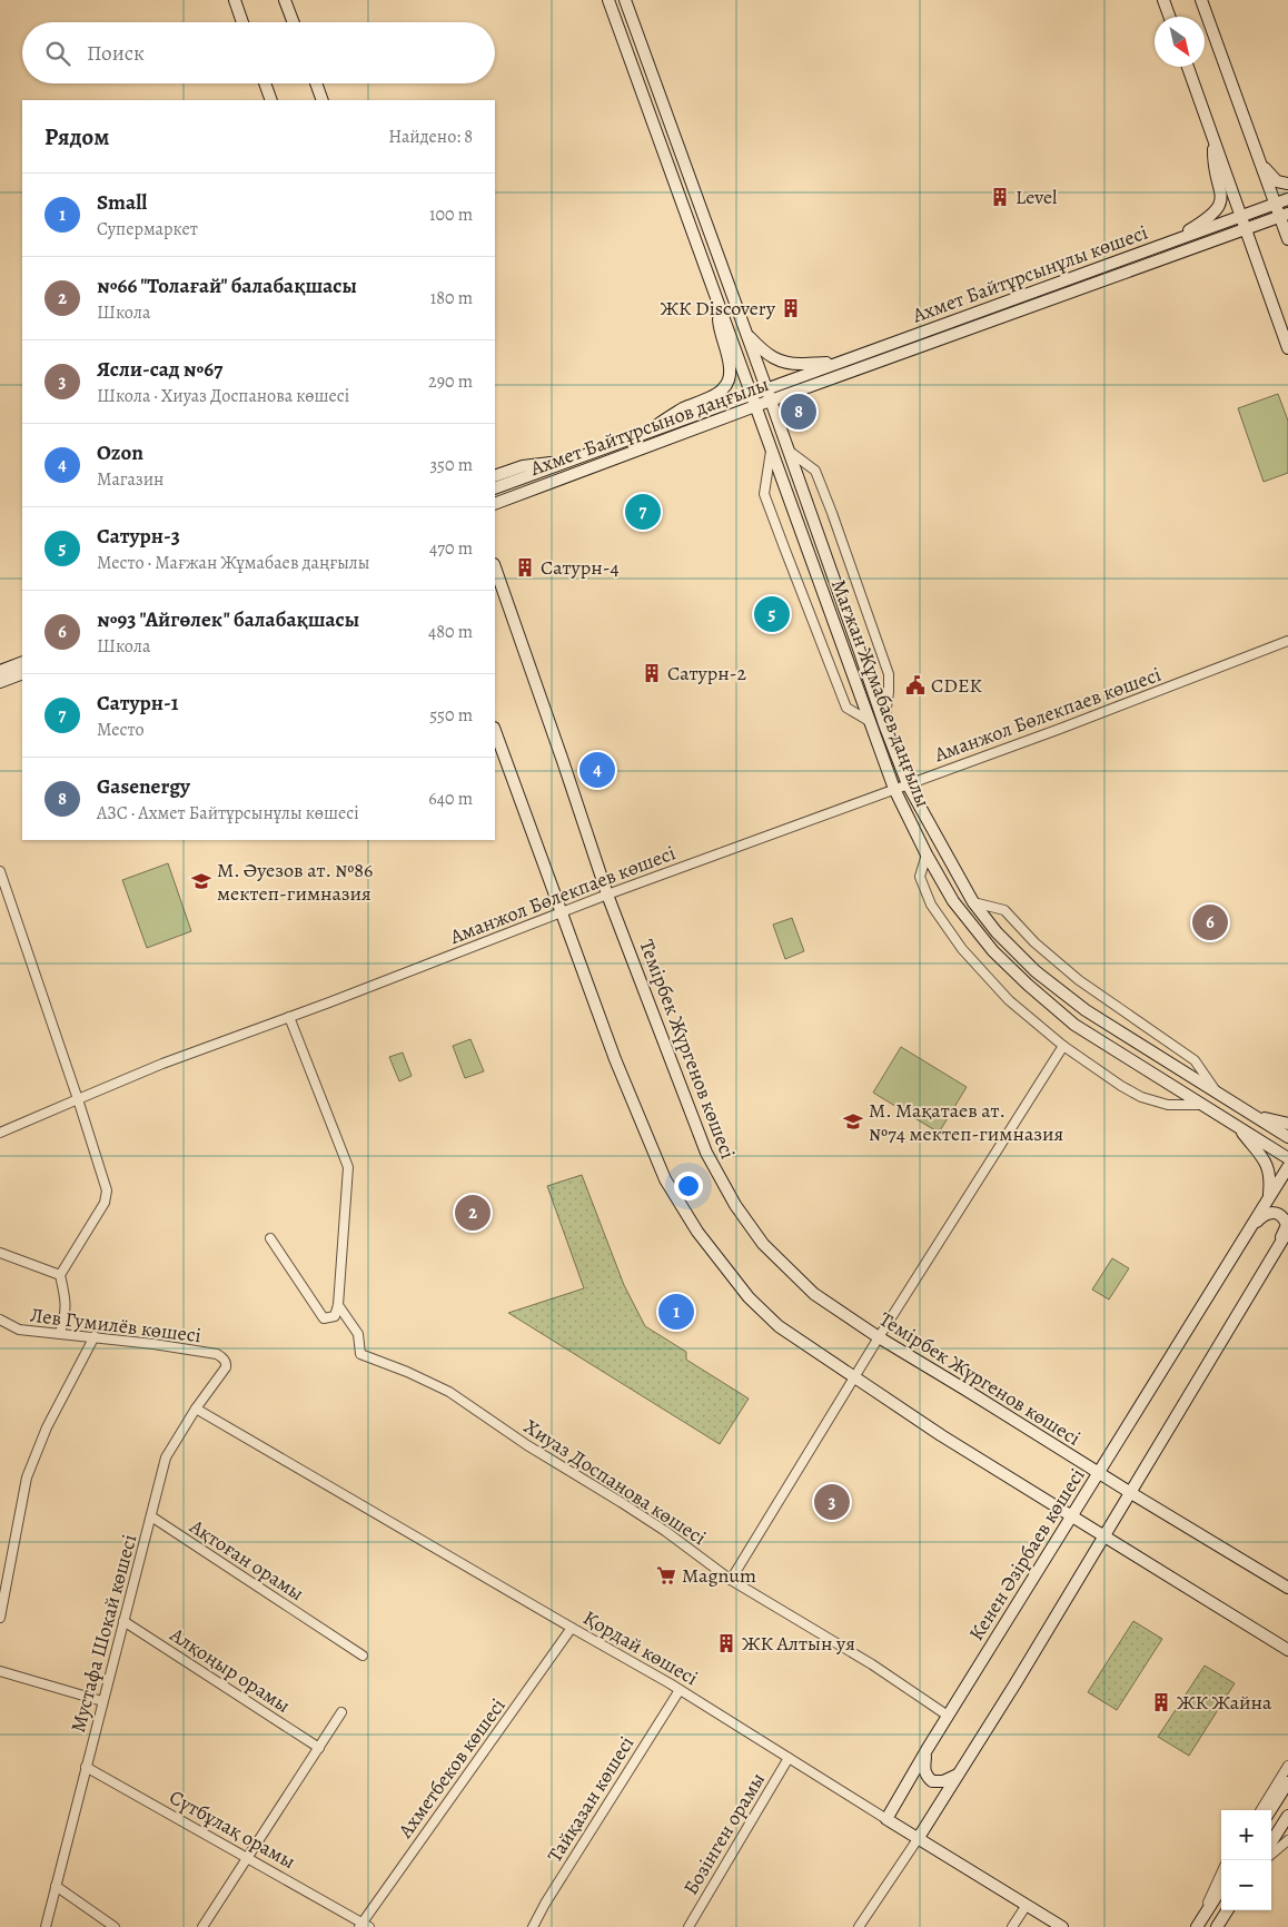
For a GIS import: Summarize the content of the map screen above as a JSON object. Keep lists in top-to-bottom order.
{
  "streets": {
    "street": [
      "Ахмет Байтұрсынұлы көшесі",
      "Ахмет Байтұрсынов даңғылы",
      "Мағжан Жұмабаев даңғылы",
      "Аманжол Бөлекпаев көшесі",
      "Темірбек Жүргенов көшесі",
      "Лев Гумилёв көшесі",
      "Хиуаз Доспанова көшесі",
      "Кенен Әзірбаев көшесі",
      "Ақтоған орамы",
      "Мустафа Шокай көшесі",
      "Қордай көшесі",
      "Алқоңыр орамы",
      "Ахметбеков көшесі",
      "Тайқазан көшесі",
      "Cүтбұлақ орамы",
      "Бозінген орамы"
    ]
  },
  "crossings": [
    ["Ахмет Байтұрсынұлы көшесі", "Ахмет Байтұрсынов даңғылы"],
    ["Ахмет Байтұрсынов даңғылы", "Мағжан Жұмабаев даңғылы"],
    ["Мағжан Жұмабаев даңғылы", "Аманжол Бөлекпаев көшесі"],
    ["Аманжол Бөлекпаев көшесі", "Темірбек Жүргенов көшесі"],
    ["Темірбек Жүргенов көшесі", "Кенен Әзірбаев көшесі"],
    ["Лев Гумилёв көшесі", "Мустафа Шокай көшесі"],
    ["Хиуаз Доспанова көшесі", "Кенен Әзірбаев көшесі"],
    ["Кенен Әзірбаев көшесі", "Қордай көшесі"],
    ["Ақтоған орамы", "Мустафа Шокай көшесі"],
    ["Мустафа Шокай көшесі", "Қордай көшесі"],
    ["Мустафа Шокай көшесі", "Алқоңыр орамы"],
    ["Мустафа Шокай көшесі", "Cүтбұлақ орамы"],
    ["Қордай көшесі", "Ахметбеков көшесі"],
    ["Қордай көшесі", "Тайқазан көшесі"],
    ["Қордай көшесі", "Бозінген орамы"],
    ["Ахметбеков көшесі", "Cүтбұлақ орамы"]
  ],
  "places": {
    "building": [
      "Level",
      "ЖК Discovery",
      "Сатурн-4",
      "Сатурн-2",
      "ЖК Алтын уя",
      "ЖК Жайна"
    ],
    "public building": ["CDEK"],
    "school or university": ["М. Әуезов ат. №86 мектеп-гимназия", "М. Мақатаев ат. №74 мектеп-гимназия"],
    "supermarket": ["Magnum"]
  },
  "north": "bottom right",
  "page": {
    "search": "Поиск",
    "heading": ["Рядом", "Найдено: 8"],
    "list": [
      {
        "mark": "1",
        "name": "Small",
        "note": "Супермаркет",
        "value": "100 m"
      },
      {
        "mark": "2",
        "name": "№66 \"Толағай\" балабақшасы",
        "note": "Школа",
        "value": "180 m"
      },
      {
        "mark": "3",
        "name": "Ясли-сад №67",
        "note": "Школа · Хиуаз Доспанова көшесі",
        "value": "290 m"
      },
      {
        "mark": "4",
        "name": "Ozon",
        "note": "Магазин",
        "value": "350 m"
      },
      {
        "mark": "5",
        "name": "Сатурн-3",
        "note": "Место · Мағжан Жұмабаев даңғылы",
        "value": "470 m"
      },
      {
        "mark": "6",
        "name": "№93 \"Айгөлек\" балабақшасы",
        "note": "Школа",
        "value": "480 m"
      },
      {
        "mark": "7",
        "name": "Сатурн-1",
        "note": "Место",
        "value": "550 m"
      },
      {
        "mark": "8",
        "name": "Gasenergy",
        "note": "АЗС · Ахмет Байтұрсынұлы көшесі",
        "value": "640 m"
      }
    ],
    "pins": [
      "8",
      "7",
      "5",
      "4",
      "6",
      "2",
      "1",
      "3"
    ],
    "map_buttons": ["+", "−"]
  }
}
